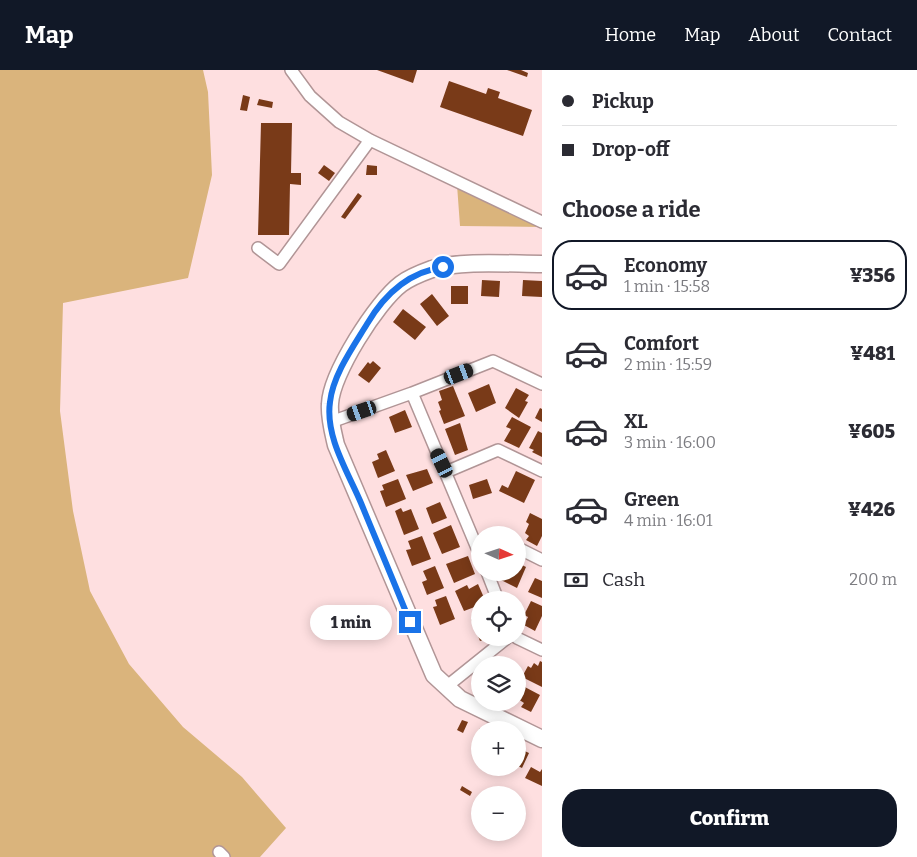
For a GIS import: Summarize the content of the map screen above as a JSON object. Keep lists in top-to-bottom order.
{
  "north": "right",
  "page": {
    "header": "Map",
    "nav": [
      "Home",
      "Map",
      "About",
      "Contact"
    ],
    "banner": ["Pickup", "Drop-off"],
    "heading": "Choose a ride",
    "list": [
      {
        "name": "Economy",
        "note": "1 min · 15:58",
        "value": "¥356"
      },
      {
        "name": "Comfort",
        "note": "2 min · 15:59",
        "value": "¥481"
      },
      {
        "name": "XL",
        "note": "3 min · 16:00",
        "value": "¥605"
      },
      {
        "name": "Green",
        "note": "4 min · 16:01",
        "value": "¥426"
      }
    ],
    "map_buttons": ["+", "−"],
    "pay": ["Cash", "200 m"],
    "bubble": "1 min",
    "buttons": "Confirm"
  }
}
